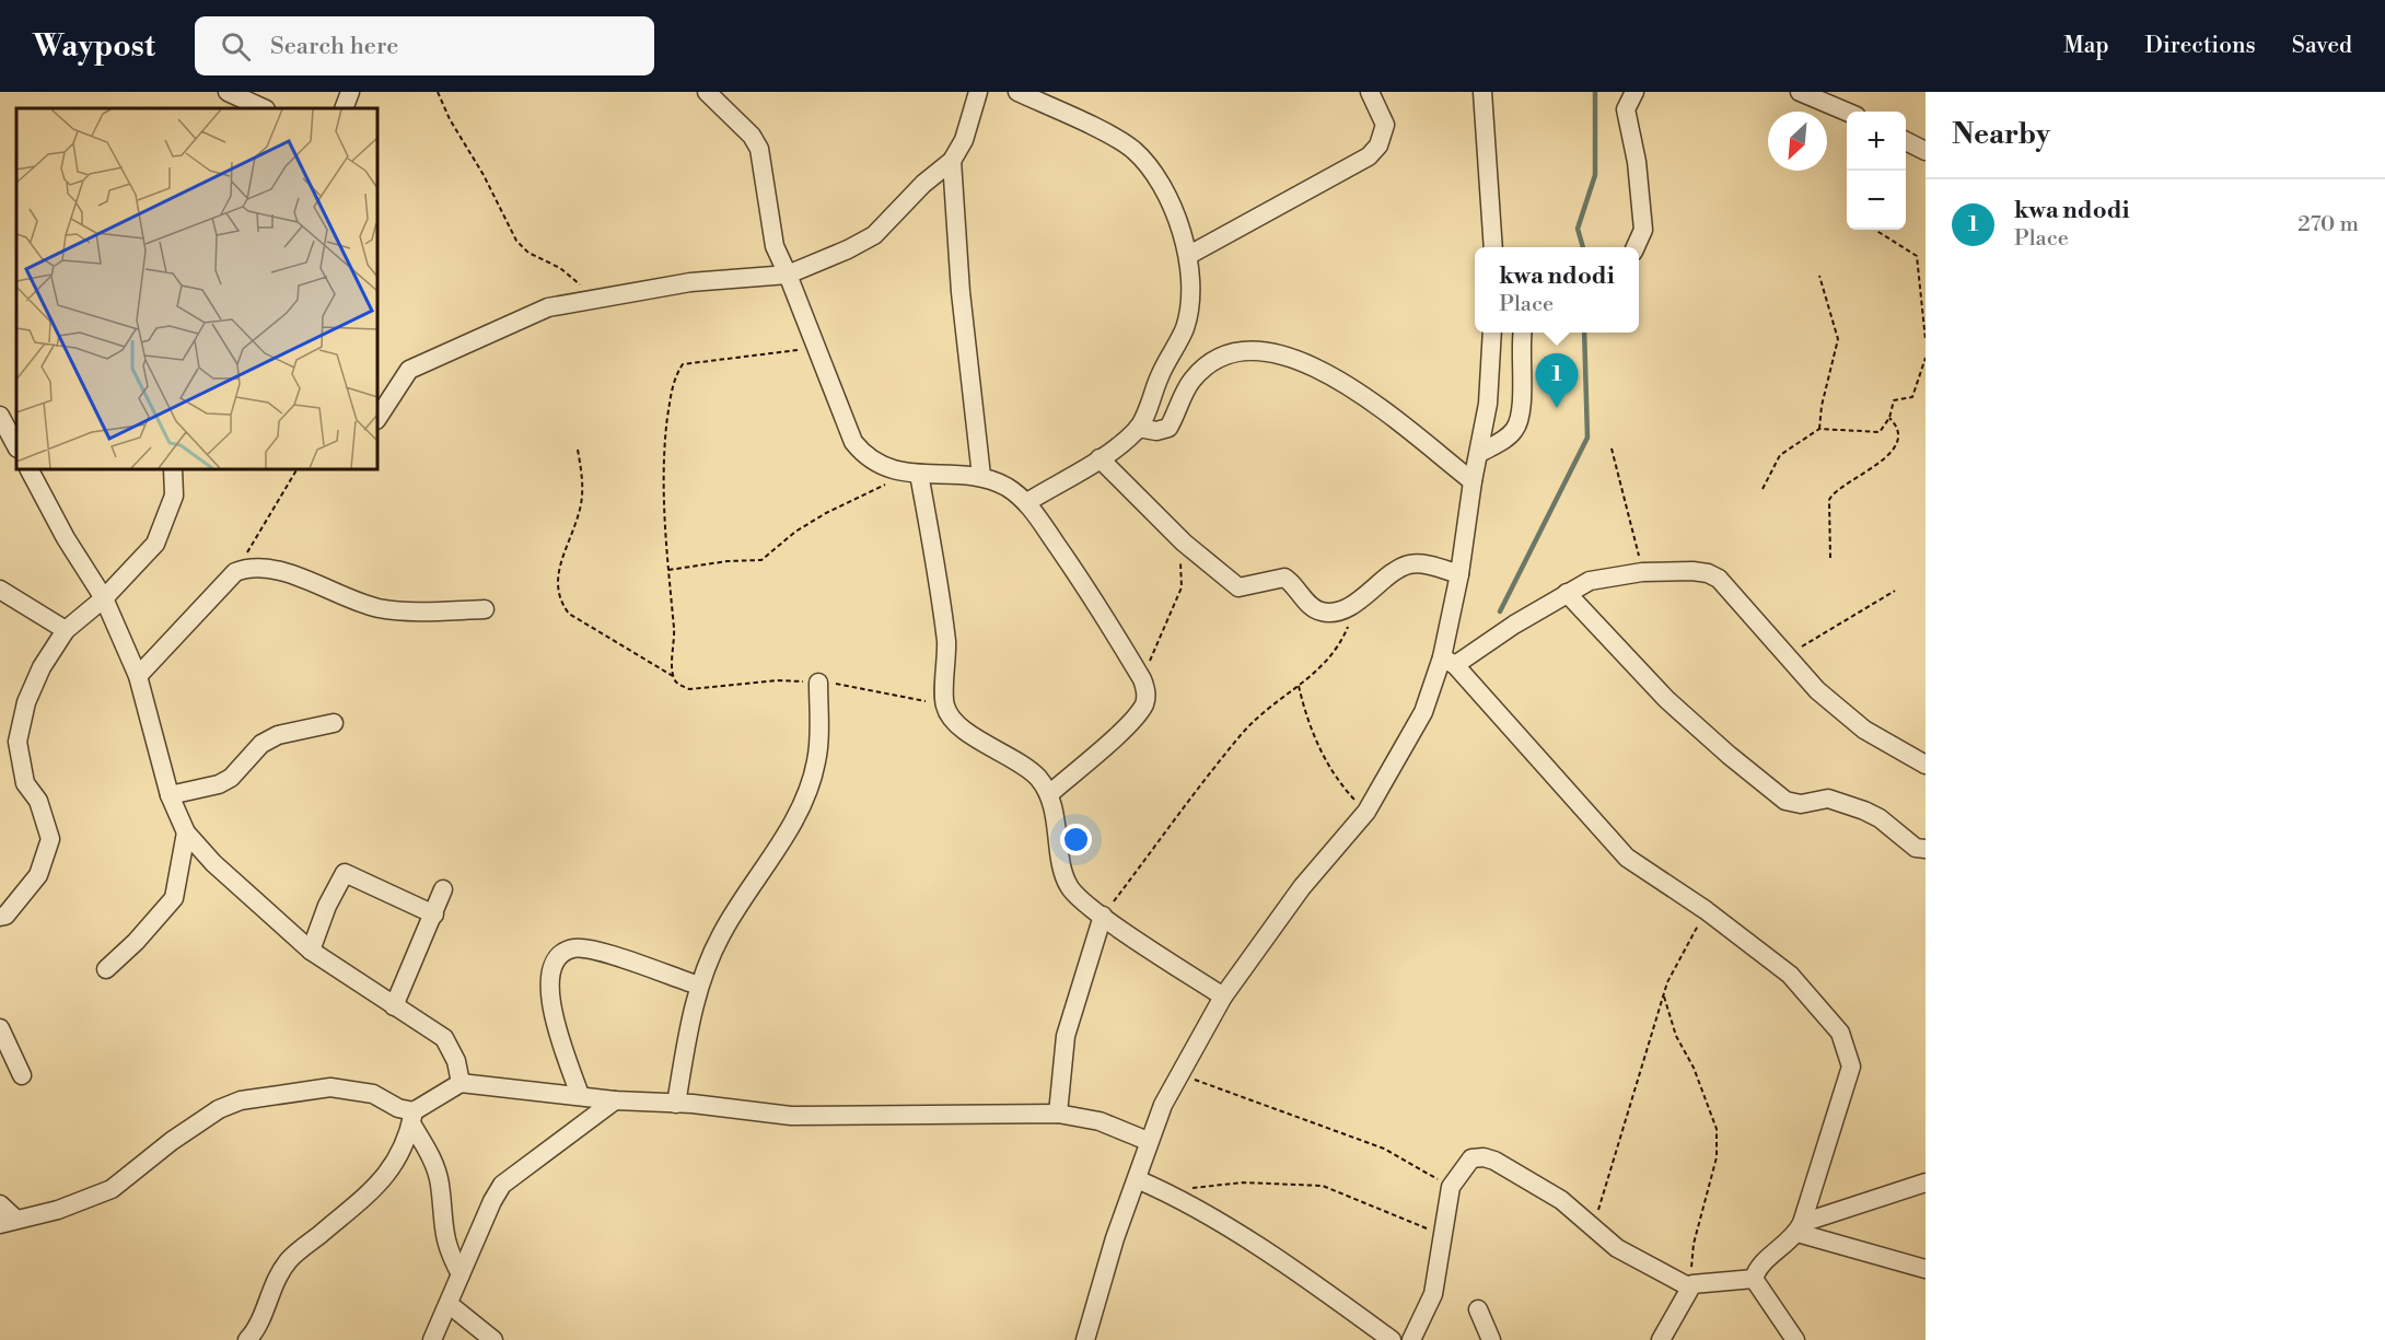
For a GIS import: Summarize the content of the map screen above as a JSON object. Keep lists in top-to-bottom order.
{
  "north": "bottom left",
  "page": {
    "header": "Waypost",
    "search": "Search here",
    "nav": ["Map", "Directions", "Saved"],
    "heading": "Nearby",
    "map_buttons": ["+", "−"],
    "list": [
      {
        "mark": "1",
        "name": "kwa ndodi",
        "note": "Place",
        "value": "270 m"
      }
    ],
    "popup": ["kwa ndodi", "Place"],
    "pins": "1"
  }
}
